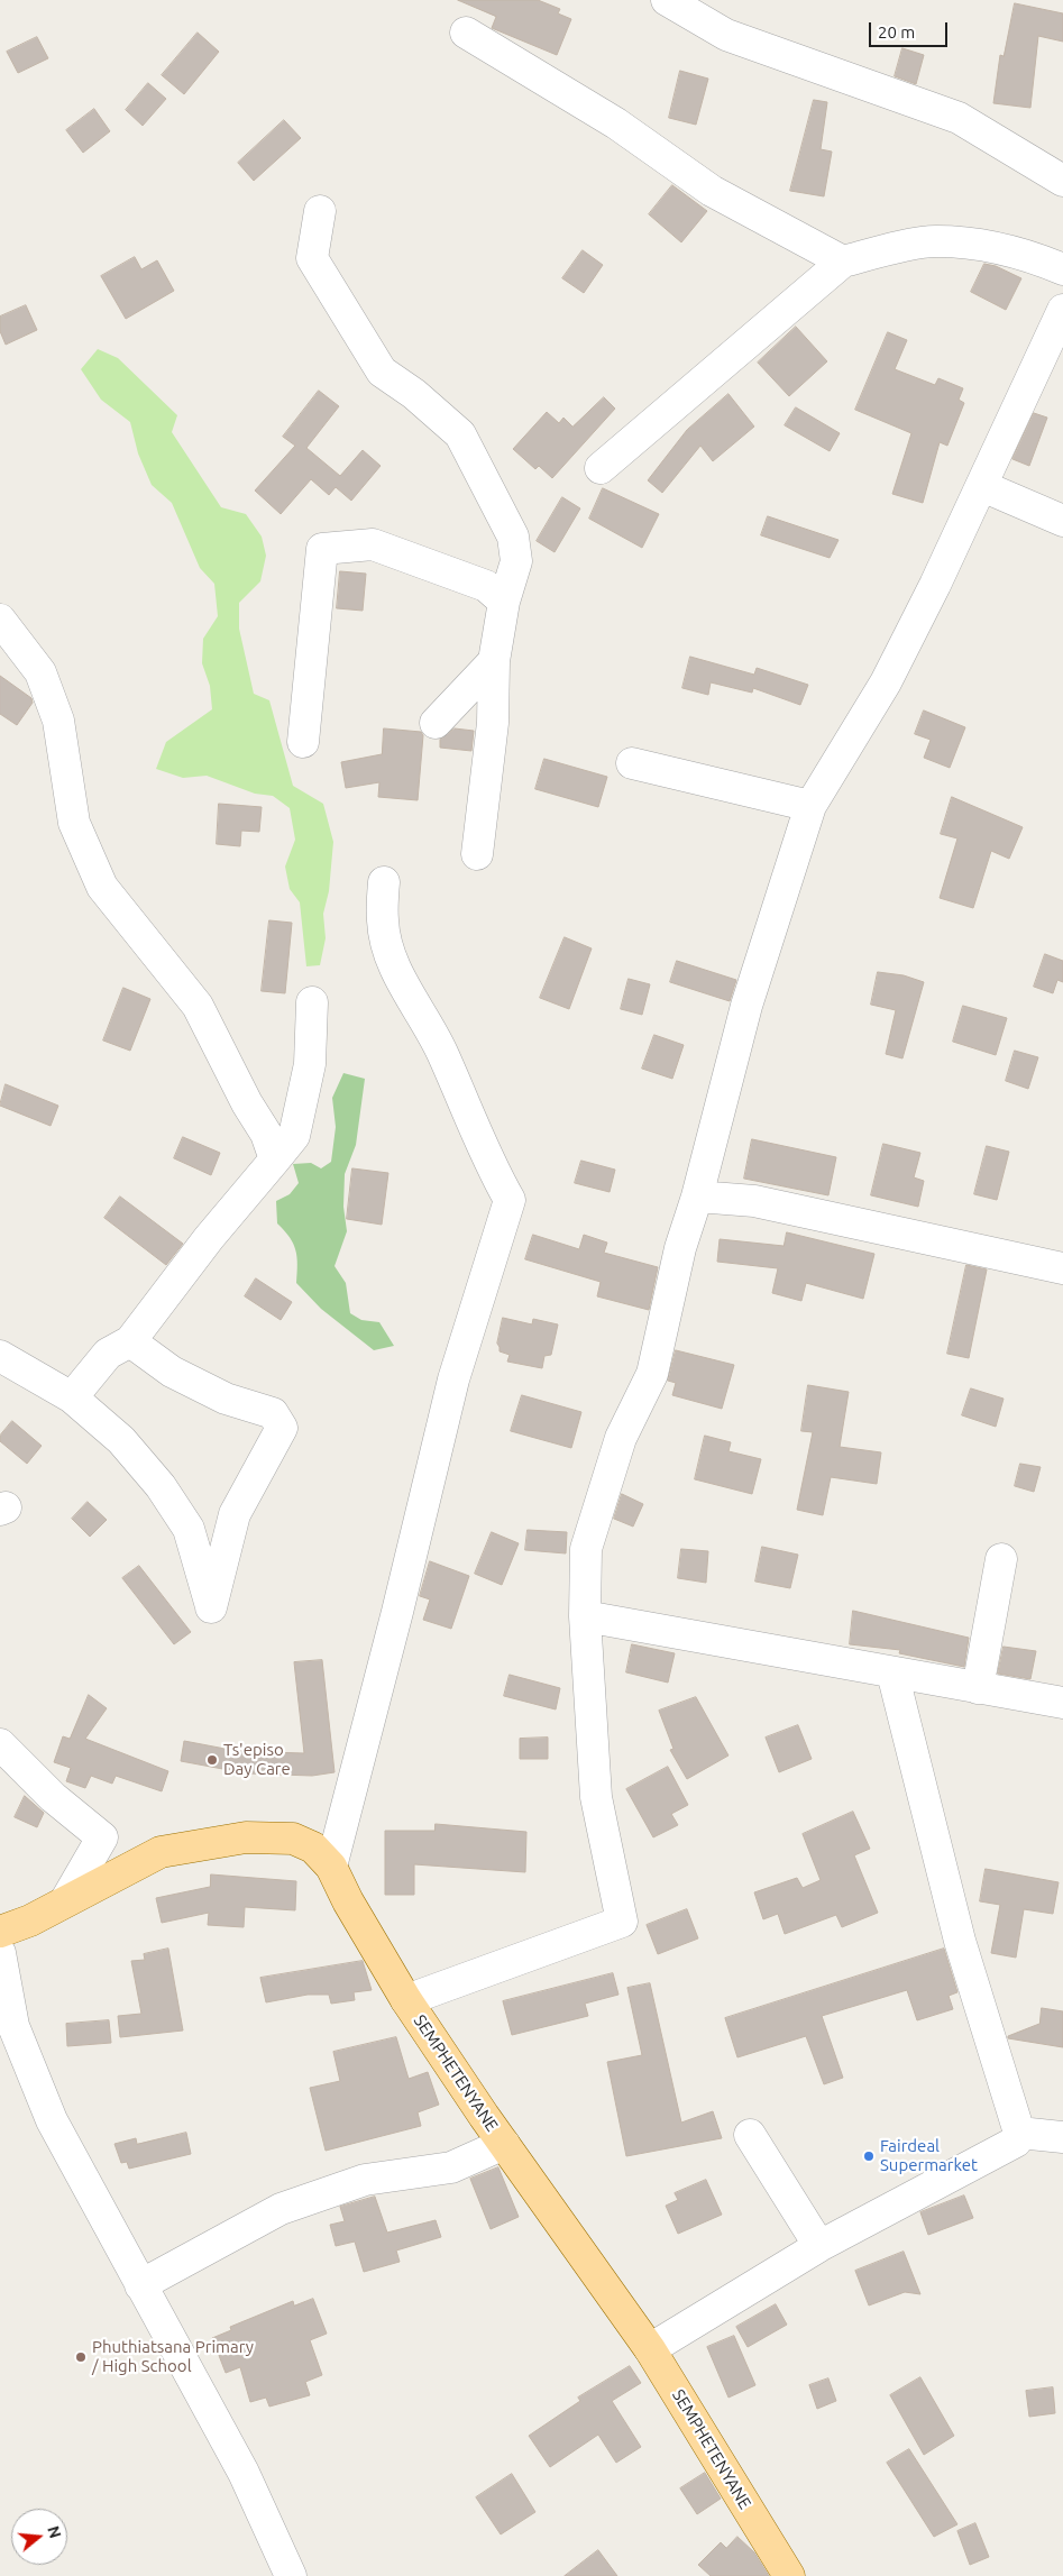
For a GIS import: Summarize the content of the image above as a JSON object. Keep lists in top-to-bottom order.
{
  "streets": {
    "main road": ["SEMPHETENYANE"]
  },
  "places": ["Ts'episo Day Care", "Fairdeal Supermarket", "Phuthiatsana Primary / High School"],
  "scale_bar": "20 m",
  "north": "right"
}
